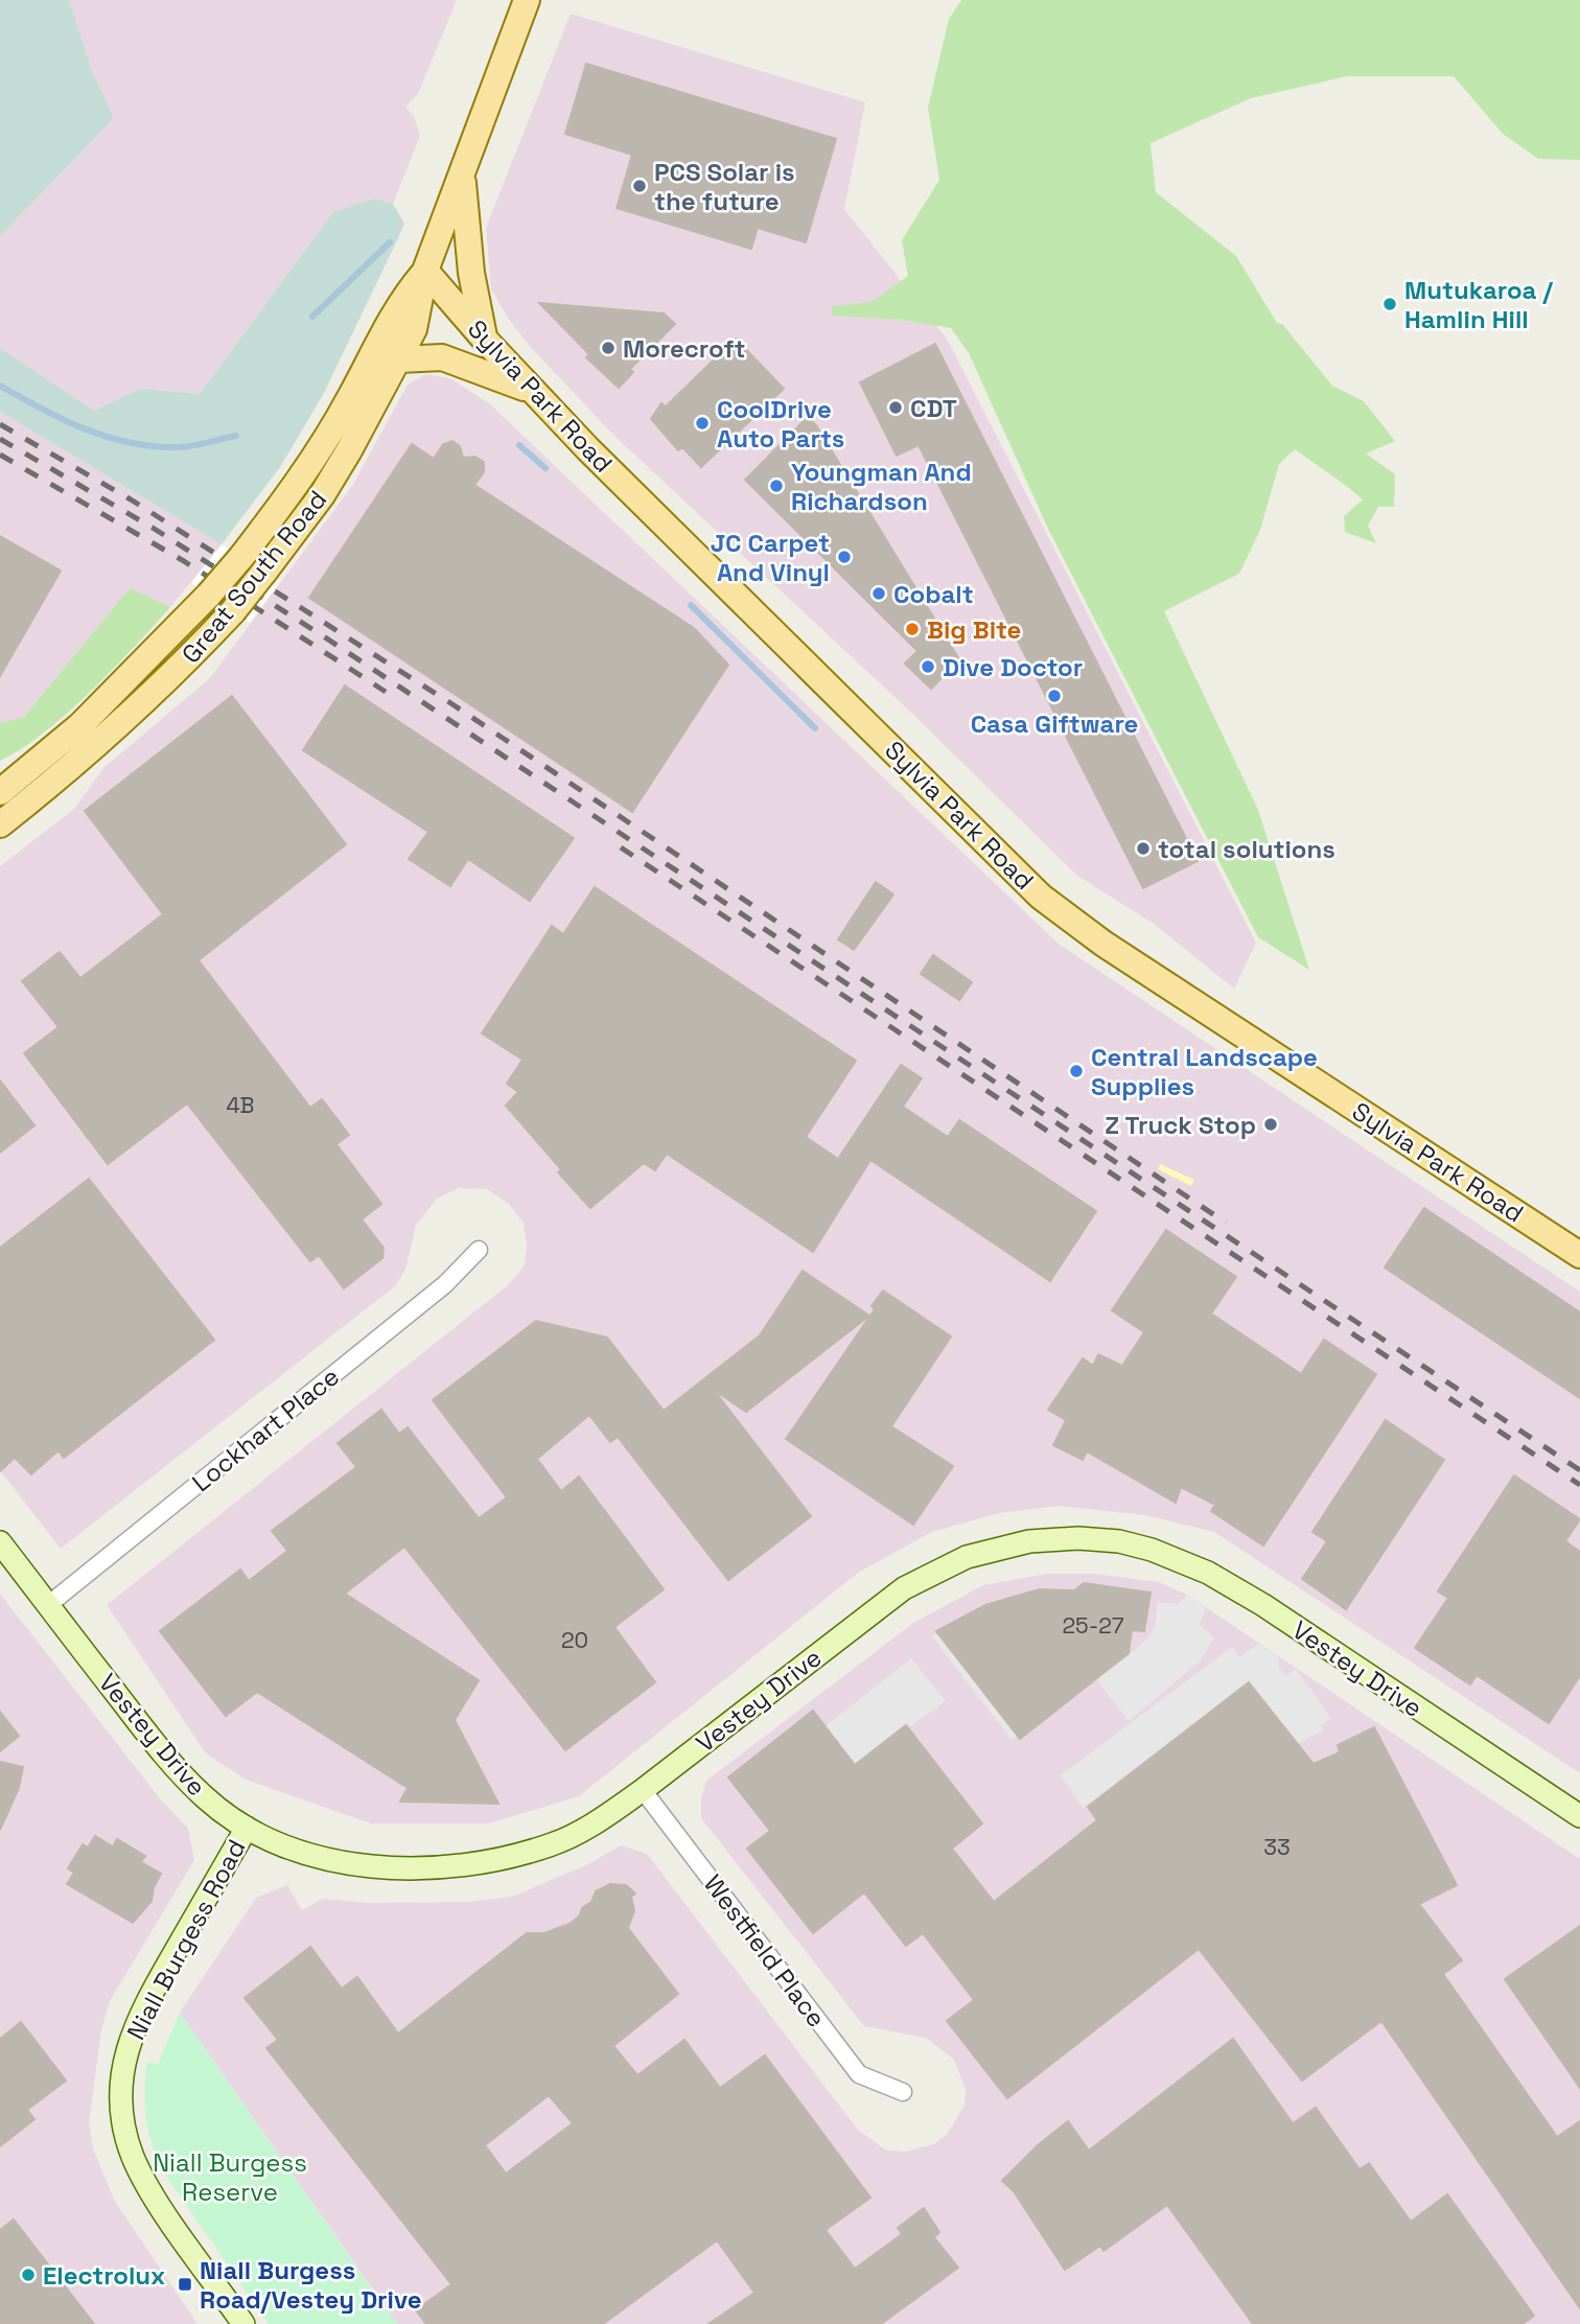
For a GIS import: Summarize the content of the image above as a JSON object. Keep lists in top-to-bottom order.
{
  "streets": {
    "main road": ["Sylvia Park Road", "Great South Road"],
    "street": [
      "Lockhart Place",
      "Vestey Drive",
      "Niall Burgess Road",
      "Westfield Place"
    ]
  },
  "crossings": [
    ["Sylvia Park Road", "Great South Road"],
    ["Lockhart Place", "Vestey Drive"],
    ["Vestey Drive", "Niall Burgess Road"],
    ["Vestey Drive", "Westfield Place"]
  ],
  "parks": ["Niall Burgess Reserve"],
  "places": {
    "other": [
      "PCS Solar is the future",
      "Mutukaroa / Hamlin Hill",
      "Morecroft",
      "CDT",
      "CoolDrive Auto Parts",
      "Youngman And Richardson",
      "JC Carpet And Vinyl",
      "Cobalt",
      "Big Bite",
      "Dive Doctor",
      "Casa Giftware",
      "total solutions",
      "Central Landscape Supplies",
      "Z Truck Stop",
      "Electrolux"
    ],
    "transit": ["Niall Burgess Road/Vestey Drive"]
  },
  "house_numbers": [
    "4B",
    "25-27",
    "20",
    "33"
  ]
}
